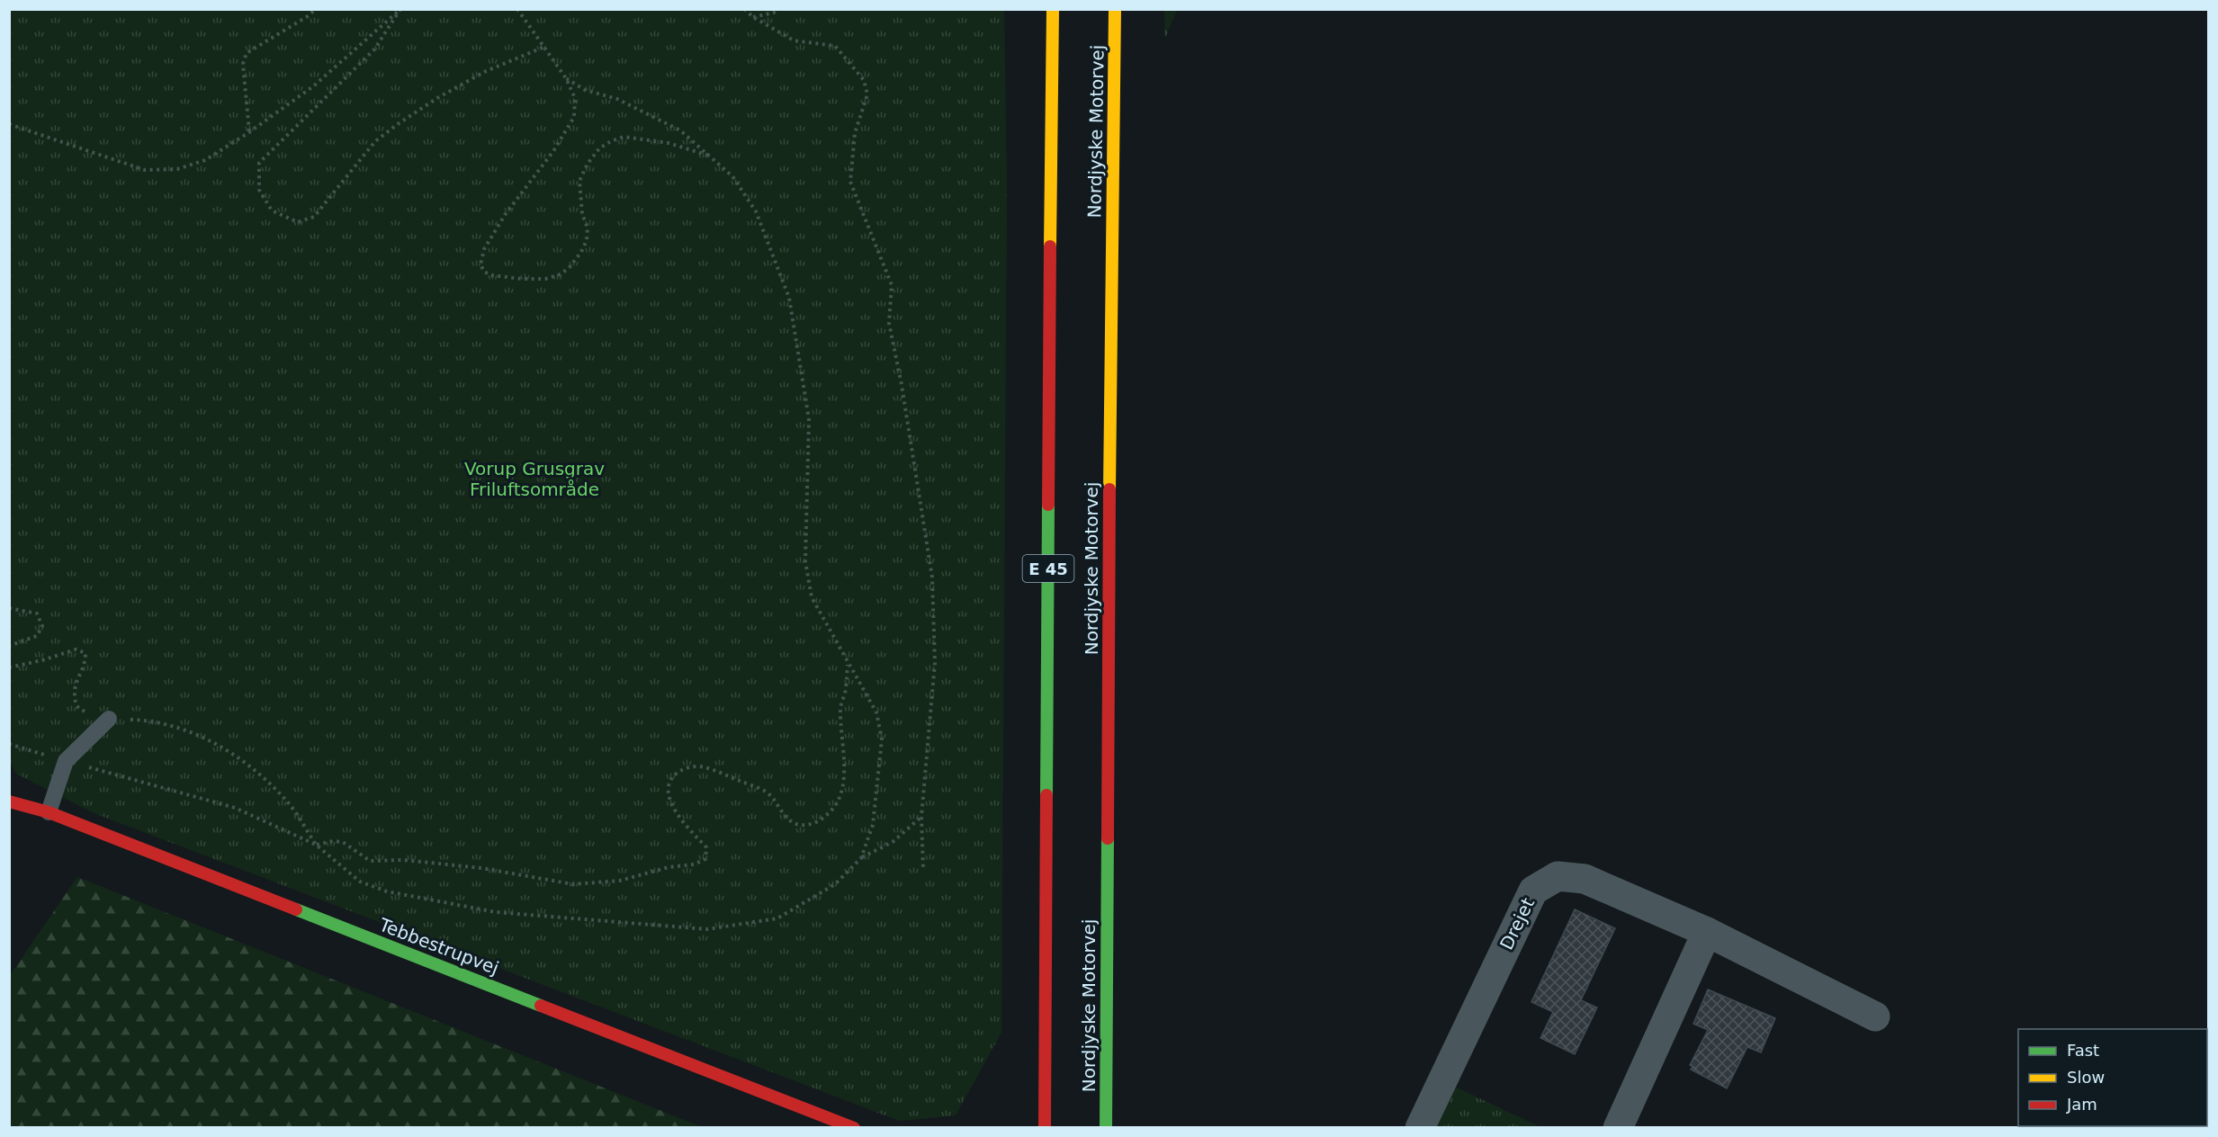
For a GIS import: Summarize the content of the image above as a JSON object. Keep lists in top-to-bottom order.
{
  "streets": {
    "main road": ["Nordjyske Motorvej", "E 45", "Tebbestrupvej"],
    "street": ["Drejet"]
  },
  "parks": ["Vorup Grusgrav Friluftsområde"],
  "legend": ["Fast", "Slow", "Jam"]
}
